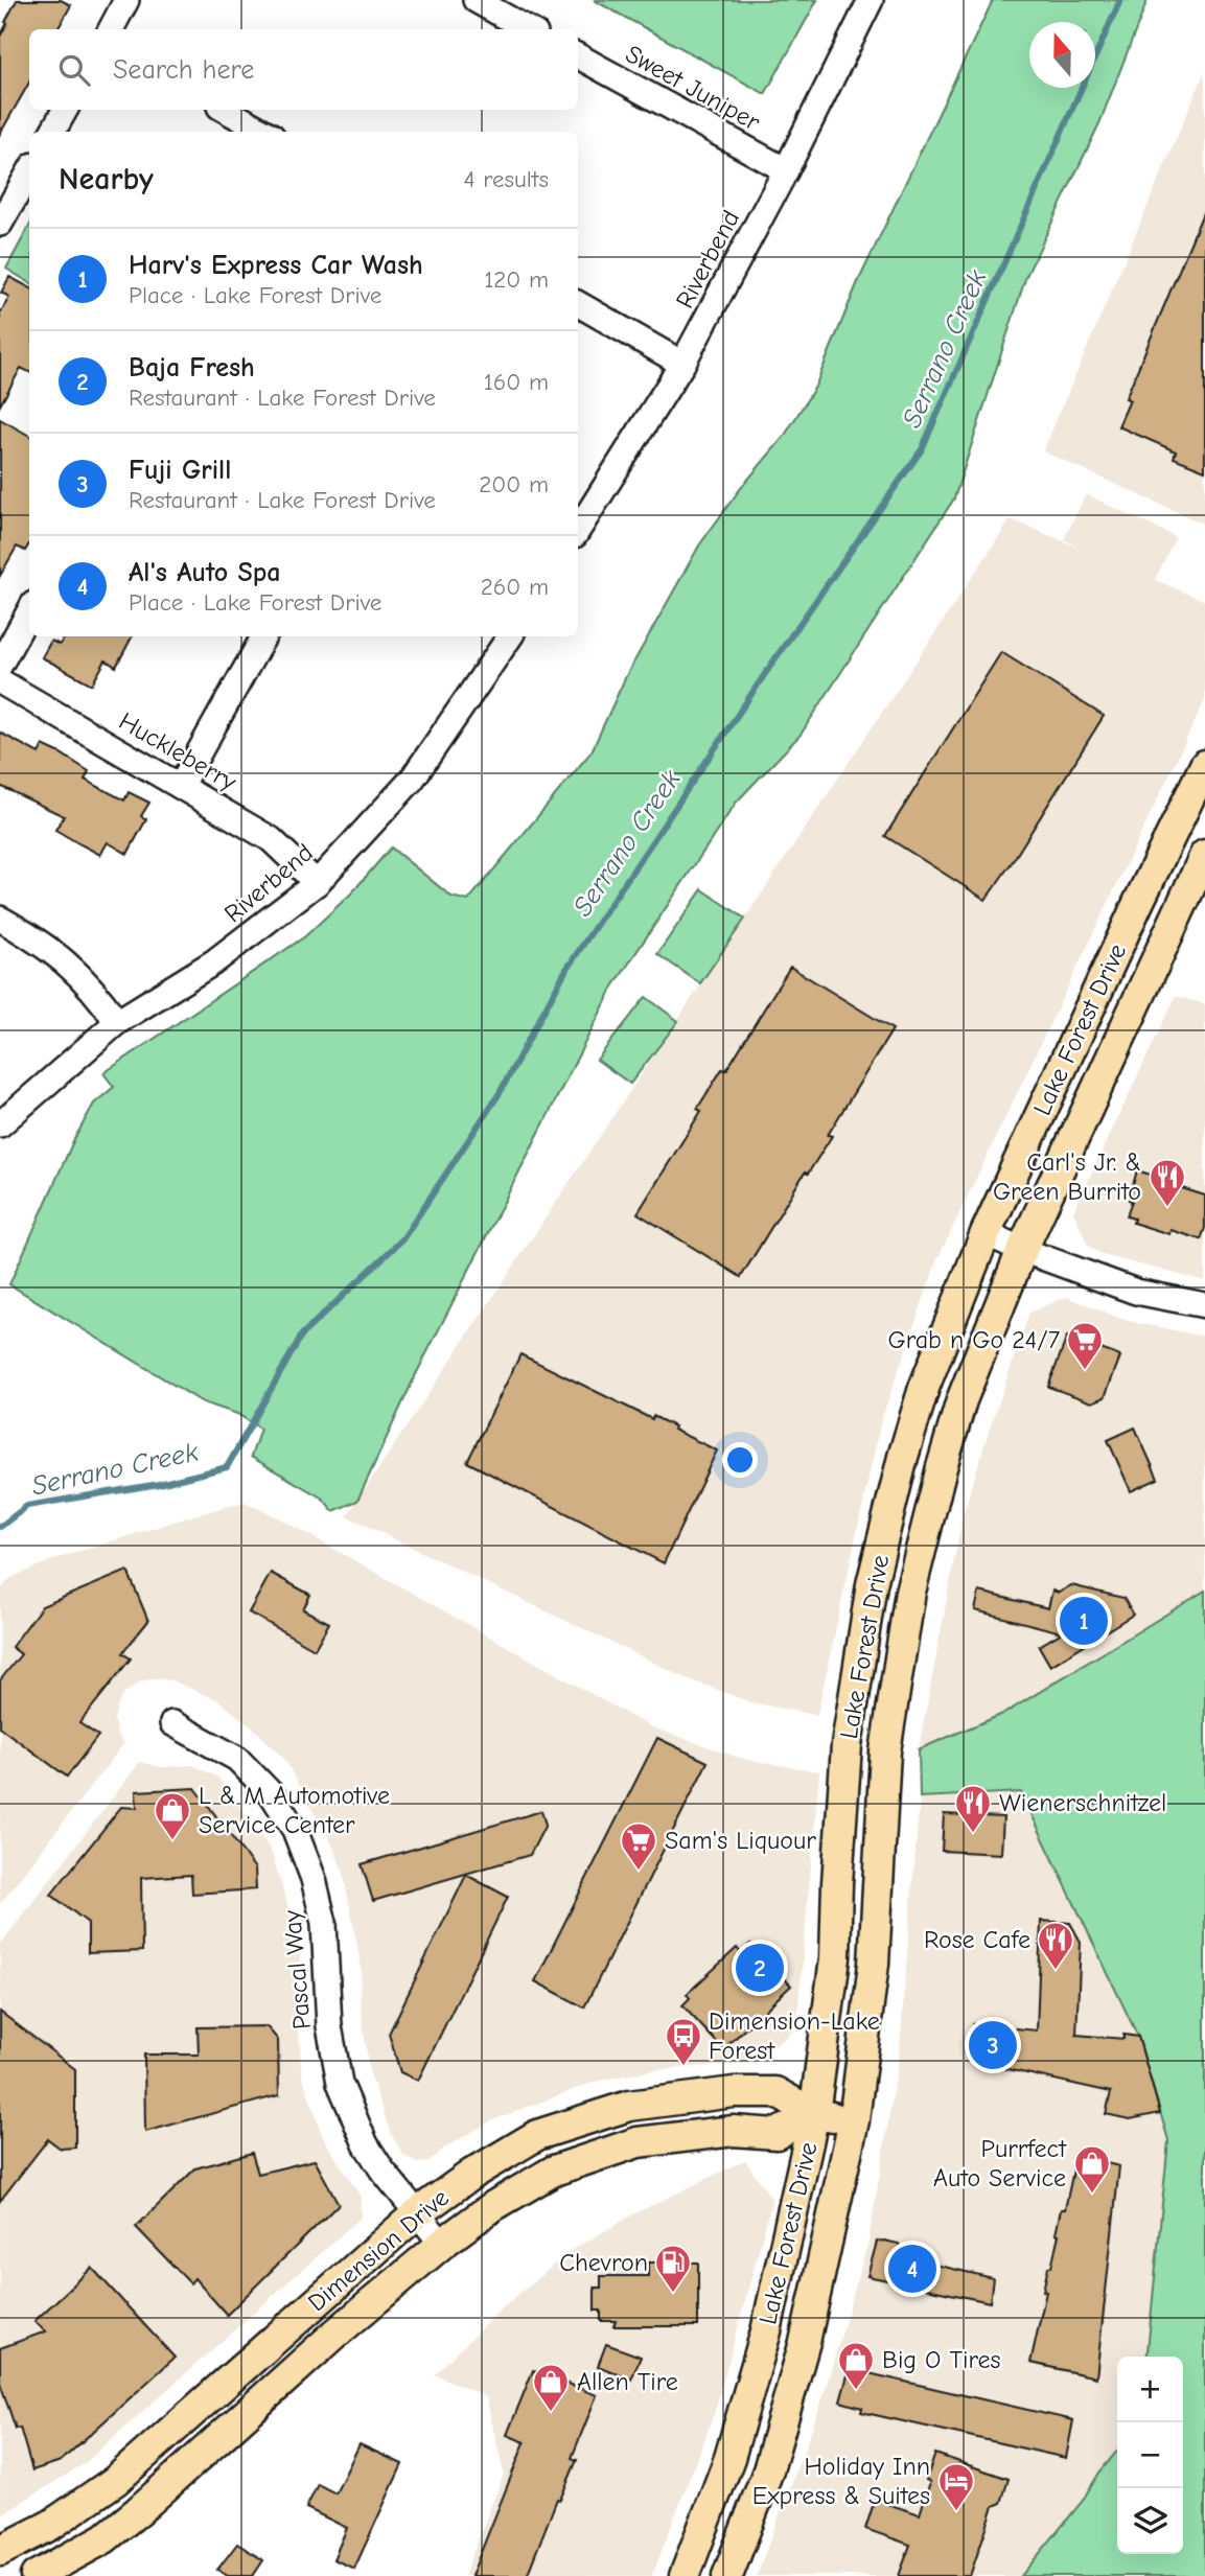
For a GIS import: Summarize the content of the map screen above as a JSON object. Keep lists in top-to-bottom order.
{
  "streets": {
    "main road": ["Lake Forest Drive", "Dimension Drive"],
    "street": [
      "Sweet Juniper",
      "Riverbend",
      "Huckleberry",
      "Pascal Way"
    ]
  },
  "crossings": [
    ["Sweet Juniper", "Riverbend"],
    ["Riverbend", "Huckleberry"],
    ["Lake Forest Drive", "Dimension Drive"],
    ["Pascal Way", "Dimension Drive"]
  ],
  "water": ["Serrano Creek"],
  "places": {
    "restaurant": ["Carl's Jr. & Green Burrito", "Wienerschnitzel", "Rose Cafe"],
    "supermarket": ["Grab n Go 24/7", "Sam's Liquour"],
    "shop": [
      "L & M Automotive Service Center",
      "Purrfect Auto Service",
      "Big O Tires",
      "Allen Tire"
    ],
    "bus stop": ["Dimension-Lake Forest"],
    "fuel station": ["Chevron"],
    "hotel": ["Holiday Inn Express & Suites"]
  },
  "north": "top",
  "page": {
    "search": "Search here",
    "heading": ["Nearby", "4 results"],
    "list": [
      {
        "mark": "1",
        "name": "Harv's Express Car Wash",
        "note": "Place · Lake Forest Drive",
        "value": "120 m"
      },
      {
        "mark": "2",
        "name": "Baja Fresh",
        "note": "Restaurant · Lake Forest Drive",
        "value": "160 m"
      },
      {
        "mark": "3",
        "name": "Fuji Grill",
        "note": "Restaurant · Lake Forest Drive",
        "value": "200 m"
      },
      {
        "mark": "4",
        "name": "Al's Auto Spa",
        "note": "Place · Lake Forest Drive",
        "value": "260 m"
      }
    ],
    "pins": [
      "1",
      "2",
      "3",
      "4"
    ],
    "map_buttons": ["+", "−"]
  }
}
